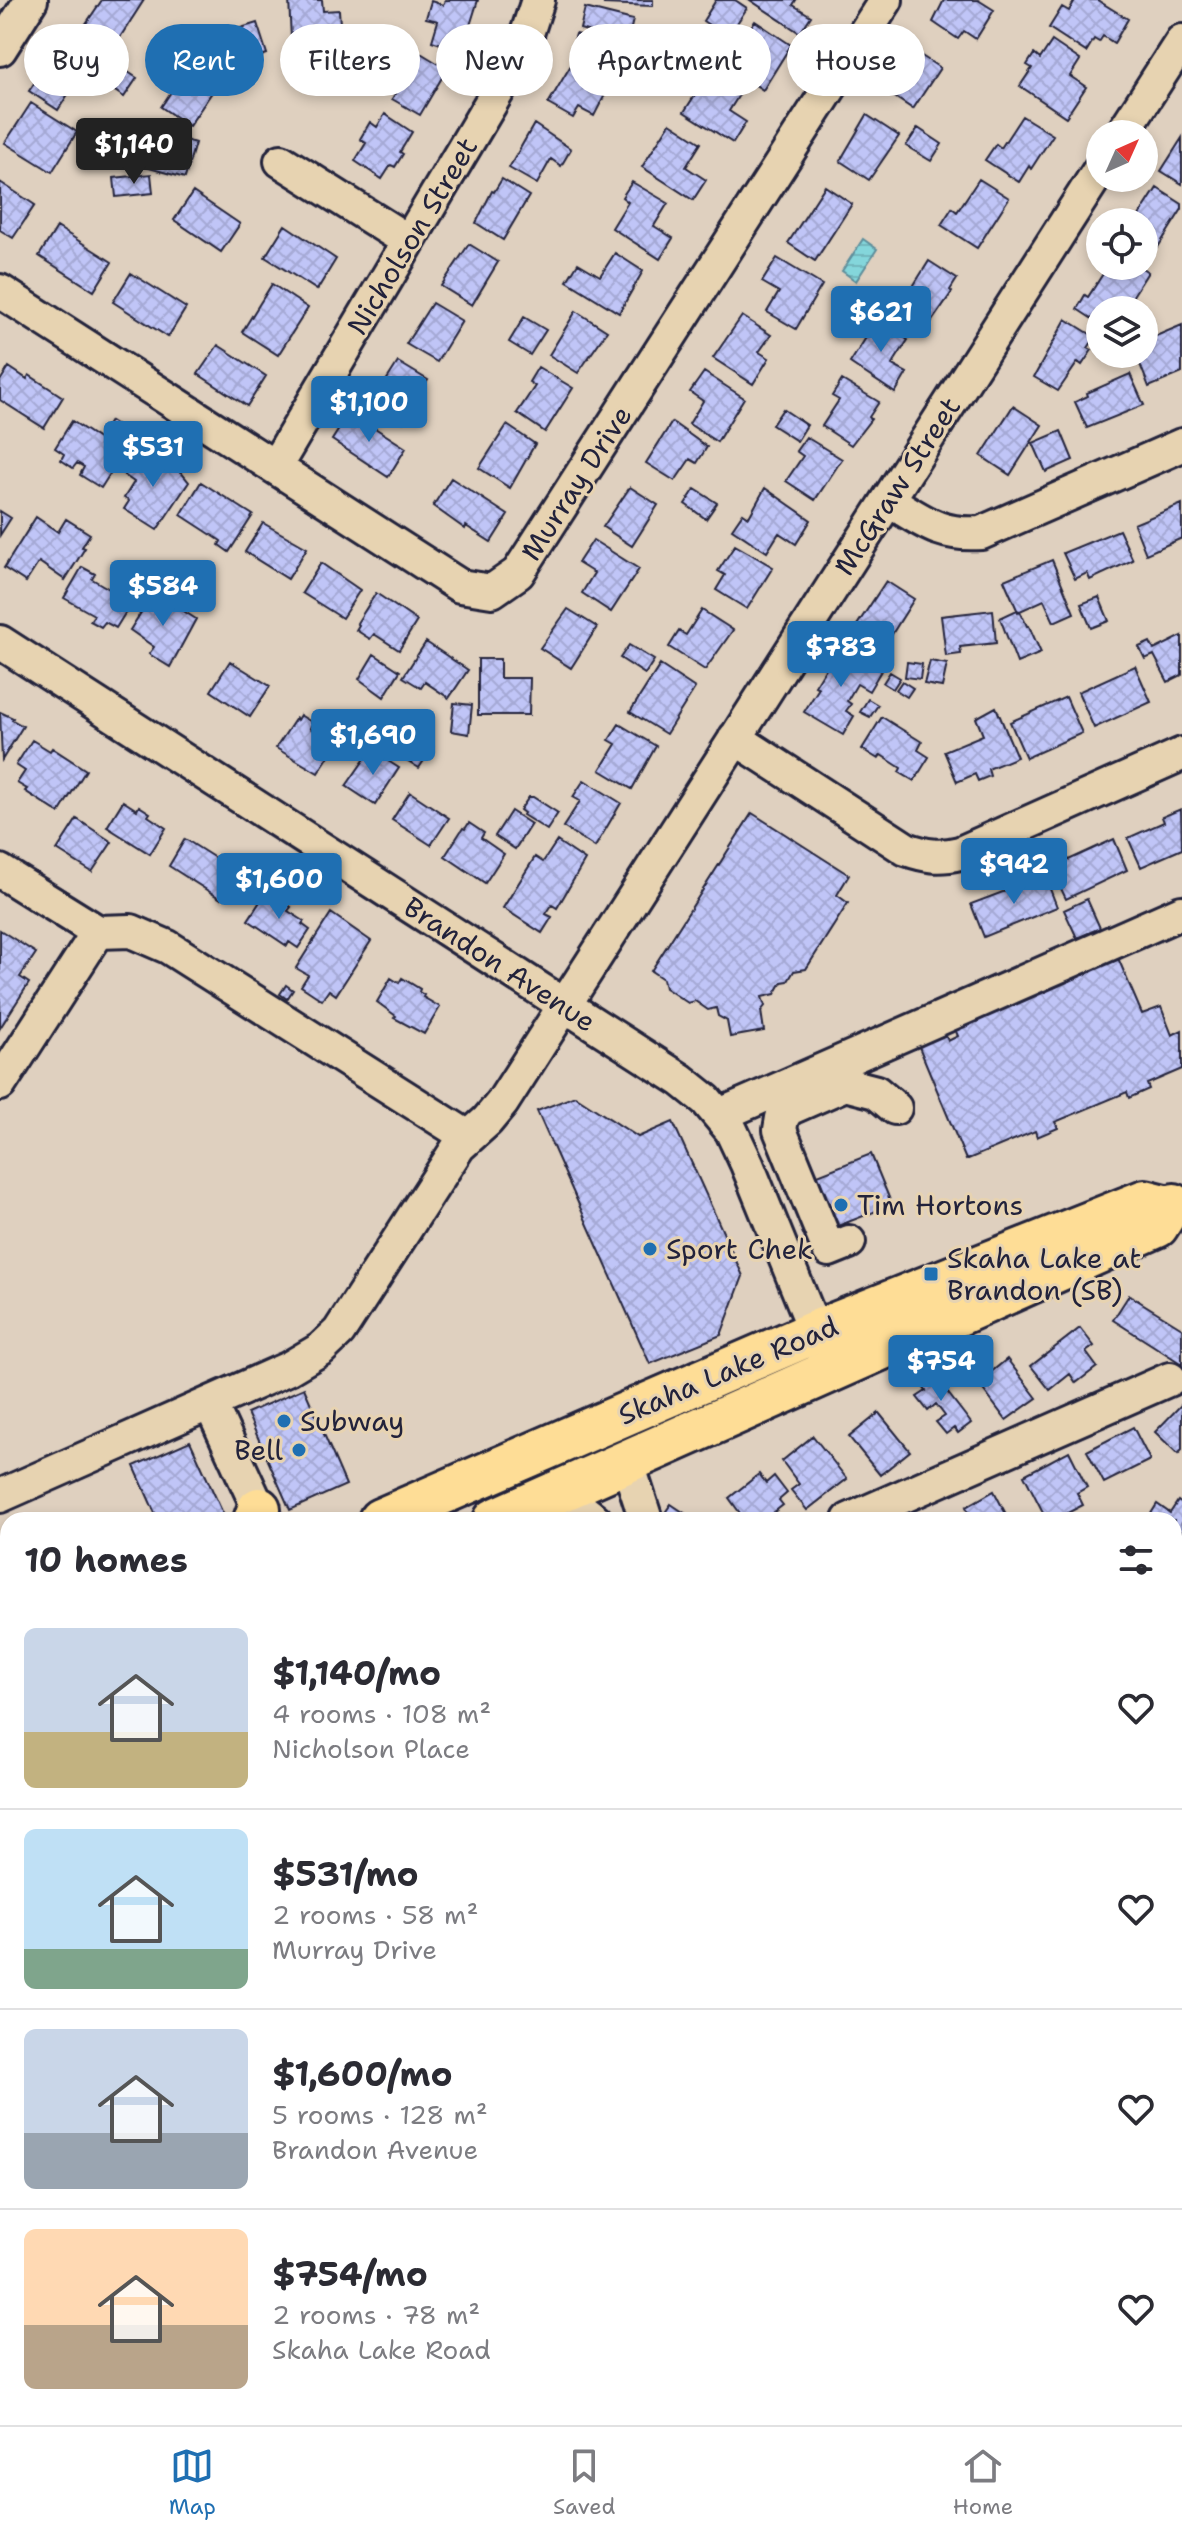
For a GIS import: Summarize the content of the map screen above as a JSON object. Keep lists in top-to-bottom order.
{
  "streets": {
    "main road": ["Skaha Lake Road"],
    "street": [
      "Nicholson Street",
      "Murray Drive",
      "McGraw Street",
      "Brandon Avenue"
    ]
  },
  "crossings": [
    ["Nicholson Street", "Murray Drive"],
    ["McGraw Street", "Brandon Avenue"],
    ["Brandon Avenue", "Skaha Lake Road"]
  ],
  "places": {
    "other": [
      "Tim Hortons",
      "Sport Chek",
      "Subway",
      "Bell"
    ],
    "transit": ["Skaha Lake at Brandon (SB)"]
  },
  "north": "top right",
  "page": {
    "chip": [
      "Buy",
      "Rent",
      "Filters",
      "New",
      "Apartment",
      "House"
    ],
    "price": [
      "$1,140",
      "$621",
      "$1,100",
      "$531",
      "$584",
      "$783",
      "$1,690",
      "$942",
      "$1,600",
      "$754"
    ],
    "heading": "10 homes",
    "list": [
      {
        "name": "$1,140/mo",
        "note": "4 rooms · 108 m² · Nicholson Place"
      },
      {
        "name": "$531/mo",
        "note": "2 rooms · 58 m² · Murray Drive"
      },
      {
        "name": "$1,600/mo",
        "note": "5 rooms · 128 m² · Brandon Avenue"
      },
      {
        "name": "$754/mo",
        "note": "2 rooms · 78 m² · Skaha Lake Road"
      }
    ],
    "tabs": ["Map", "Saved", "Home"]
  }
}
